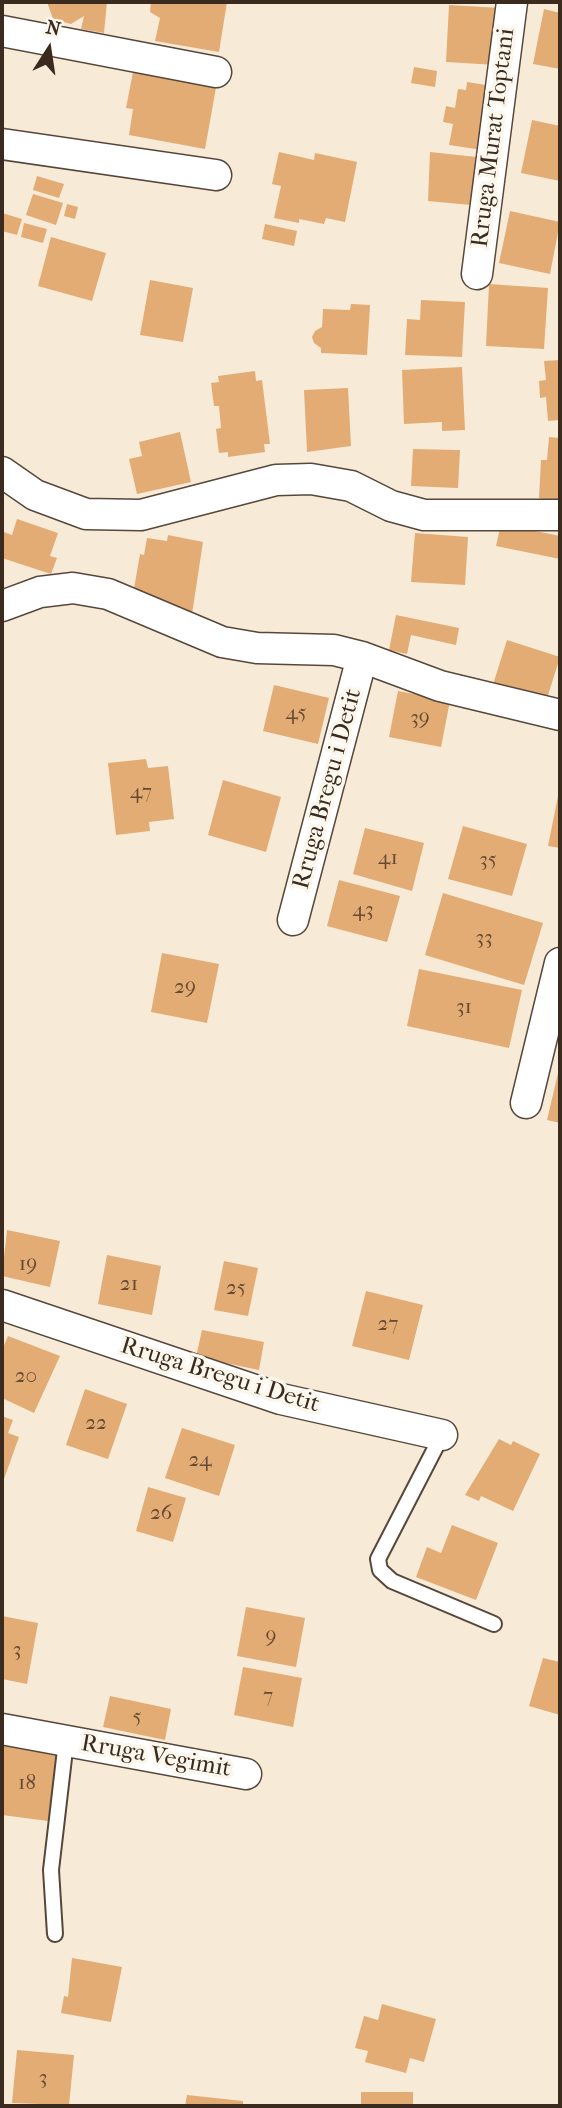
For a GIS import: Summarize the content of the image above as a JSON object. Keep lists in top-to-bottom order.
{
  "streets": {
    "street": ["Rruga Murat Toptani", "Rruga Bregu i Detit", "Rruga Vegimit"]
  },
  "house_numbers": [
    "45",
    "39",
    "47",
    "41",
    "35",
    "43",
    "33",
    "29",
    "31",
    "19",
    "21",
    "25",
    "27",
    "20",
    "22",
    "24",
    "26",
    "9",
    "3",
    "7",
    "5",
    "18",
    "3"
  ],
  "north": "top"
}
